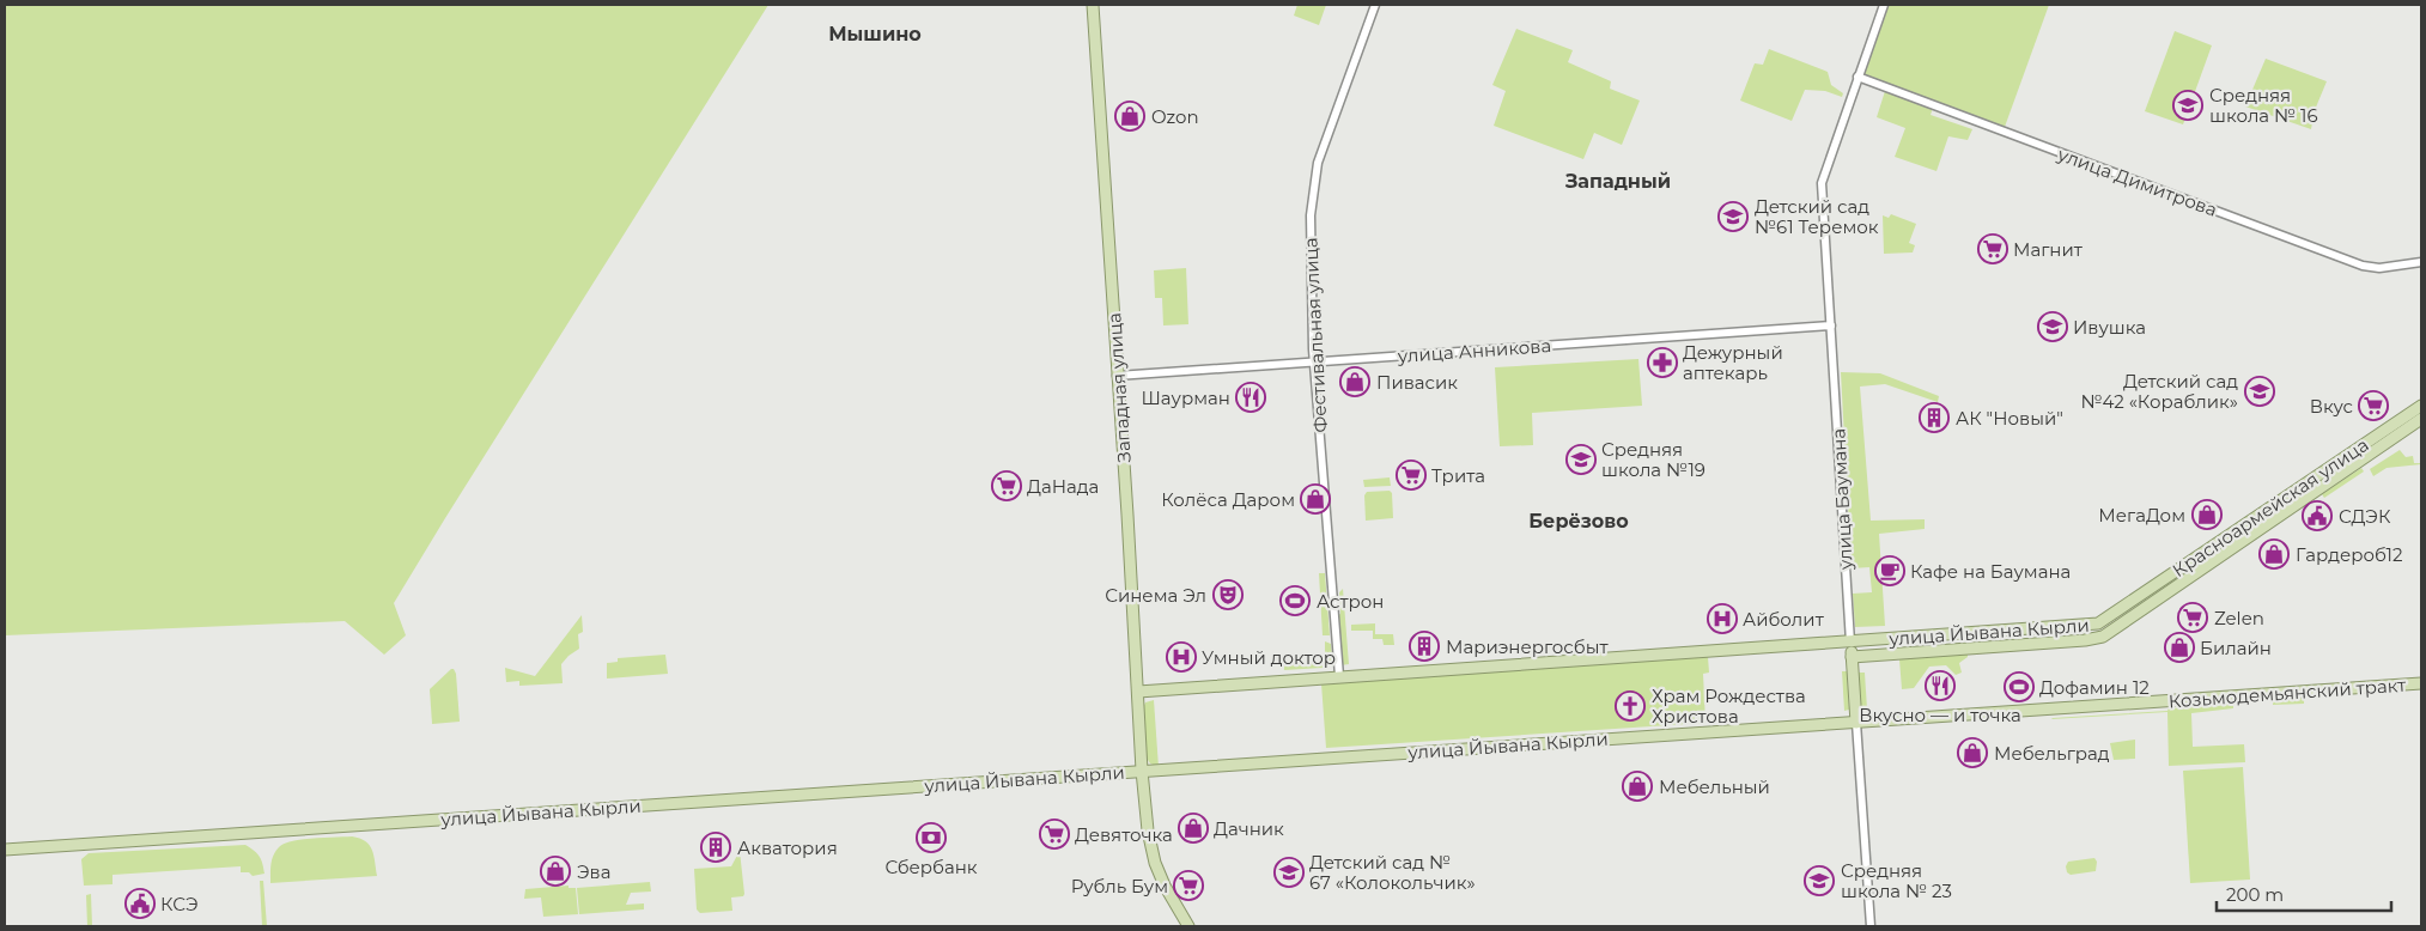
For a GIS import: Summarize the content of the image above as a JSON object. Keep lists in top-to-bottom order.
{
  "streets": {
    "main road": [
      "Западная улица",
      "улица Баумана",
      "Красноармейская улица",
      "улица Йывана Кырли",
      "Козьмодемьянский тракт"
    ],
    "street": ["улица Димитрова", "Фестивальная улица", "улица Анникова"]
  },
  "crossings": [
    ["улица Димитрова", "улица Баумана"],
    ["Фестивальная улица", "улица Анникова"],
    ["Фестивальная улица", "улица Йывана Кырли"],
    ["улица Анникова", "Западная улица"],
    ["улица Анникова", "улица Баумана"],
    ["Западная улица", "улица Йывана Кырли"],
    ["улица Баумана", "улица Йывана Кырли"],
    ["Красноармейская улица", "улица Йывана Кырли"],
    ["улица Йывана Кырли", "Козьмодемьянский тракт"]
  ],
  "districts": ["Мышино", "Западный", "Берёзово"],
  "places": {
    "school or university": [
      "Средняя школа № 16",
      "Детский сад №61 Теремок",
      "Ивушка",
      "Детский сад №42 «Кораблик»",
      "Средняя школа №19",
      "Детский сад № 67 «Колокольчик»",
      "Средняя школа № 23"
    ],
    "shop": [
      "Ozon",
      "Пивасик",
      "Колёса Даром",
      "МегаДом",
      "Гардероб12",
      "Билайн",
      "Мебельград",
      "Мебельный",
      "Дачник",
      "Эва"
    ],
    "supermarket": [
      "Магнит",
      "Вкус",
      "Трита",
      "ДаНада",
      "Zelen",
      "Девяточка",
      "Рубль Бум"
    ],
    "pharmacy": ["Дежурный аптекарь"],
    "restaurant": ["Шаурман", "Вкусно — и точка"],
    "building": ["АК \"Новый\"", "Мариэнергосбыт", "Акватория"],
    "public building": ["СДЭК", "КСЭ"],
    "cafe": ["Кафе на Баумана"],
    "theatre": ["Синема Эл"],
    "sports": ["Астрон", "Дофамин 12"],
    "hospital": ["Айболит", "Умный доктор"],
    "church": ["Храм Рождества Христова"],
    "bank": ["Сбербанк"]
  },
  "scale_bar": "200 m"
}
